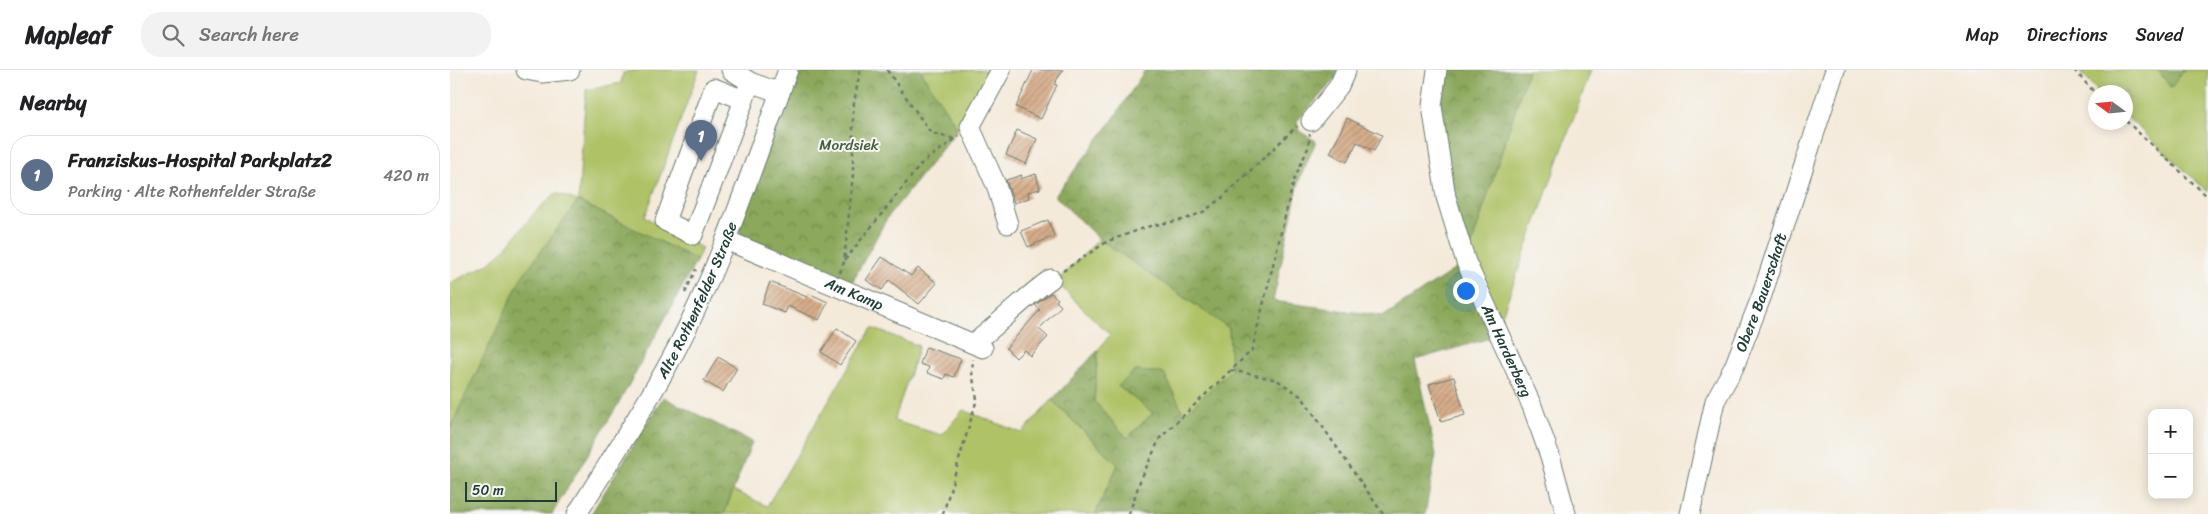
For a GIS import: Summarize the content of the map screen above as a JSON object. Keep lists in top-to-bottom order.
{
  "streets": {
    "street": [
      "Obere Bauerschaft",
      "Am Kamp",
      "Alte Rothenfelder Straße",
      "Am Harderberg"
    ]
  },
  "crossings": [
    ["Am Kamp", "Alte Rothenfelder Straße"]
  ],
  "parks": ["Mordsiek"],
  "scale_bar": "50 m",
  "north": "left",
  "page": {
    "header": "Mapleaf",
    "search": "Search here",
    "nav": ["Map", "Directions", "Saved"],
    "heading": "Nearby",
    "pins": "1",
    "list": [
      {
        "mark": "1",
        "name": "Franziskus-Hospital Parkplatz2",
        "note": "Parking · Alte Rothenfelder Straße",
        "value": "420 m"
      }
    ],
    "map_buttons": ["+", "−"],
    "scale": "50 m"
  }
}
